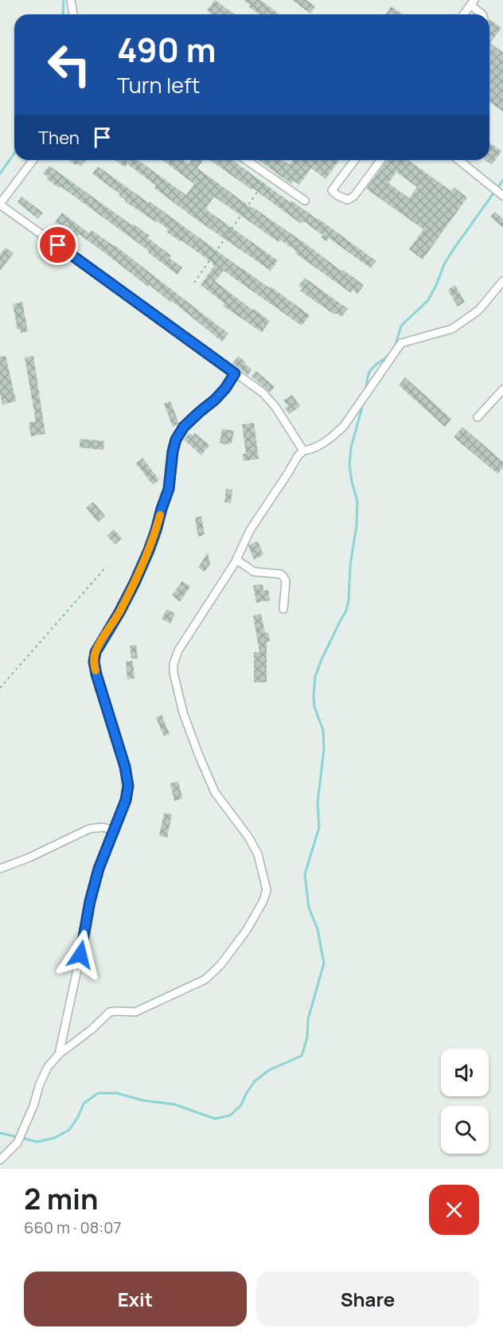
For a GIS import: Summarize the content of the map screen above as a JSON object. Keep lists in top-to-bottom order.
{
  "page": {
    "turn": ["490 m", "Turn left"],
    "then": "Then",
    "heading": ["2 min", "660 m · 08:07"],
    "buttons": ["Exit", "Share"]
  }
}
